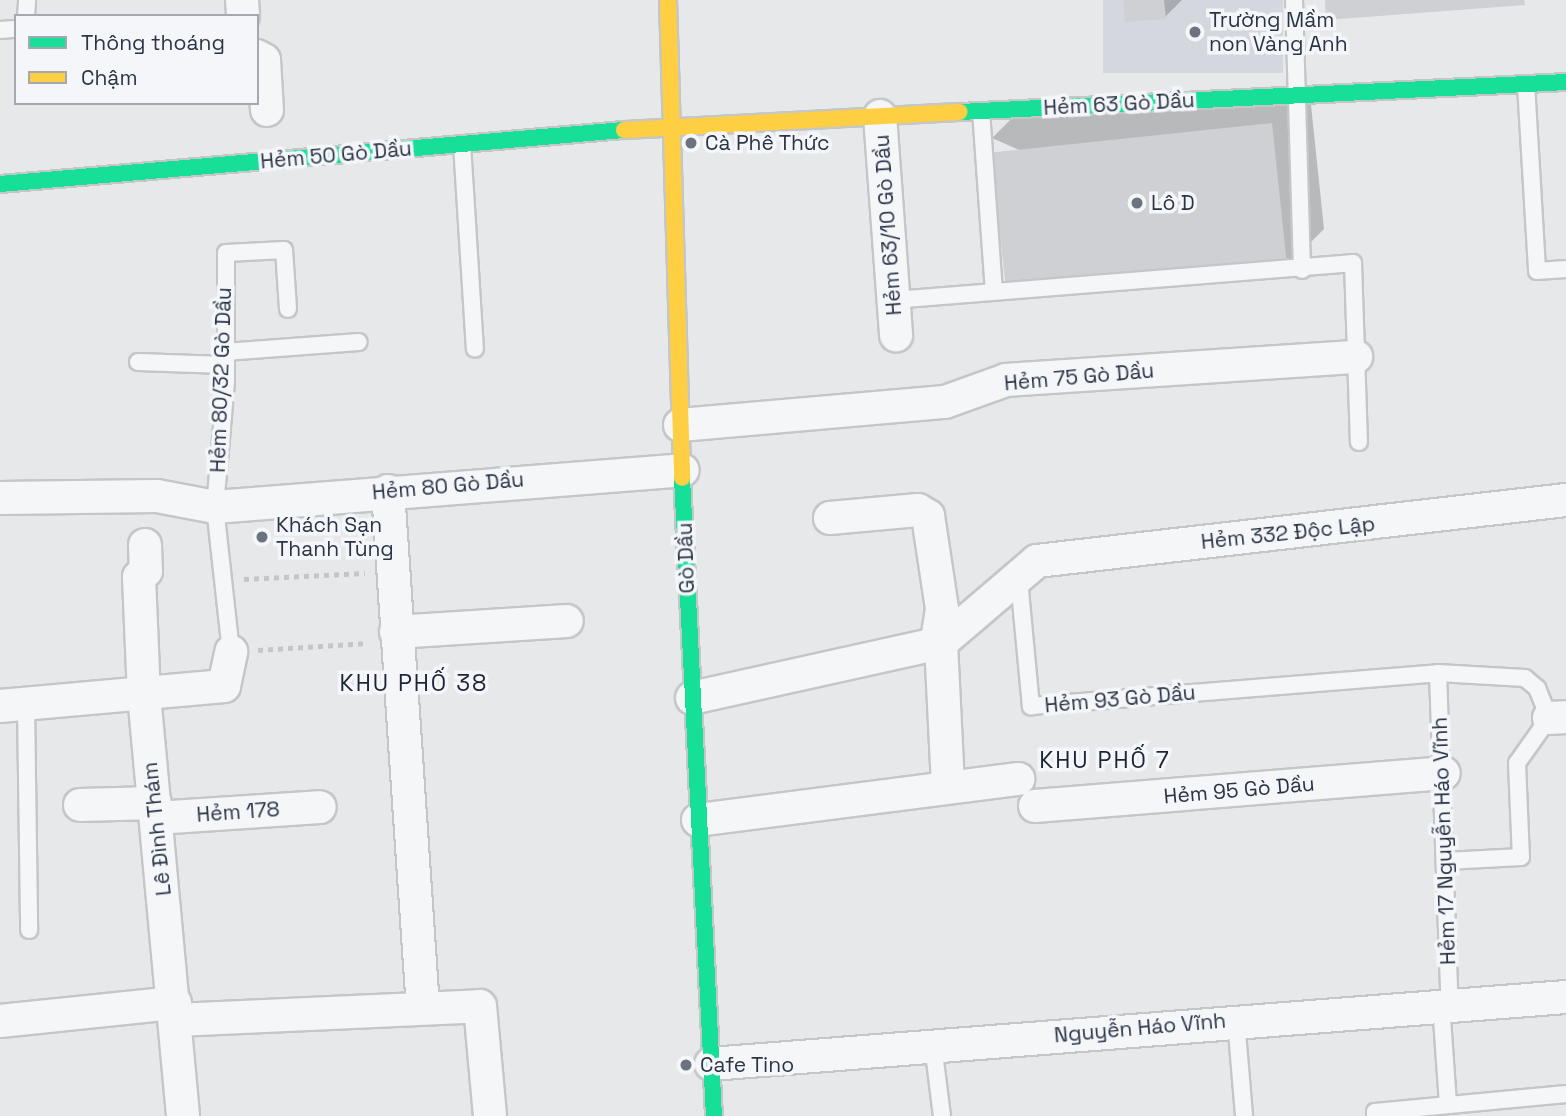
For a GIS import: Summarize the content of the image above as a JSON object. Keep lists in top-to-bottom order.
{
  "streets": {
    "street": [
      "Hẻm 63 Gò Dầu",
      "Hẻm 50 Gò Dầu",
      "Hẻm 63/10 Gò Dầu",
      "Hẻm 75 Gò Dầu",
      "Hẻm 80 Gò Dầu",
      "Hẻm 332 Độc Lập",
      "Gò Dầu",
      "Hẻm 95 Gò Dầu",
      "Hẻm 178",
      "Lê Đình Thám",
      "Nguyễn Háo Vĩnh"
    ],
    "lane": ["Hẻm 80/32 Gò Dầu", "Hẻm 93 Gò Dầu", "Hẻm 17 Nguyễn Háo Vĩnh"]
  },
  "crossings": [
    ["Hẻm 63 Gò Dầu", "Hẻm 50 Gò Dầu"],
    ["Hẻm 63 Gò Dầu", "Hẻm 63/10 Gò Dầu"],
    ["Hẻm 63 Gò Dầu", "Gò Dầu"],
    ["Hẻm 50 Gò Dầu", "Gò Dầu"],
    ["Hẻm 75 Gò Dầu", "Gò Dầu"],
    ["Hẻm 80/32 Gò Dầu", "Hẻm 80 Gò Dầu"],
    ["Hẻm 80 Gò Dầu", "Gò Dầu"],
    ["Hẻm 332 Độc Lập", "Hẻm 93 Gò Dầu"],
    ["Gò Dầu", "Nguyễn Háo Vĩnh"],
    ["Hẻm 93 Gò Dầu", "Hẻm 17 Nguyễn Háo Vĩnh"],
    ["Hẻm 95 Gò Dầu", "Hẻm 17 Nguyễn Háo Vĩnh"],
    ["Hẻm 178", "Lê Đình Thám"],
    ["Hẻm 17 Nguyễn Háo Vĩnh", "Nguyễn Háo Vĩnh"]
  ],
  "districts": ["KHU PHỐ 38", "KHU PHỐ 7"],
  "places": [
    "Trường Mầm non Vàng Anh",
    "Cà Phê Thức",
    "Lô D",
    "Khách Sạn Thanh Tùng",
    "Cafe Tino"
  ],
  "legend": ["Thông thoáng", "Chậm"]
}
